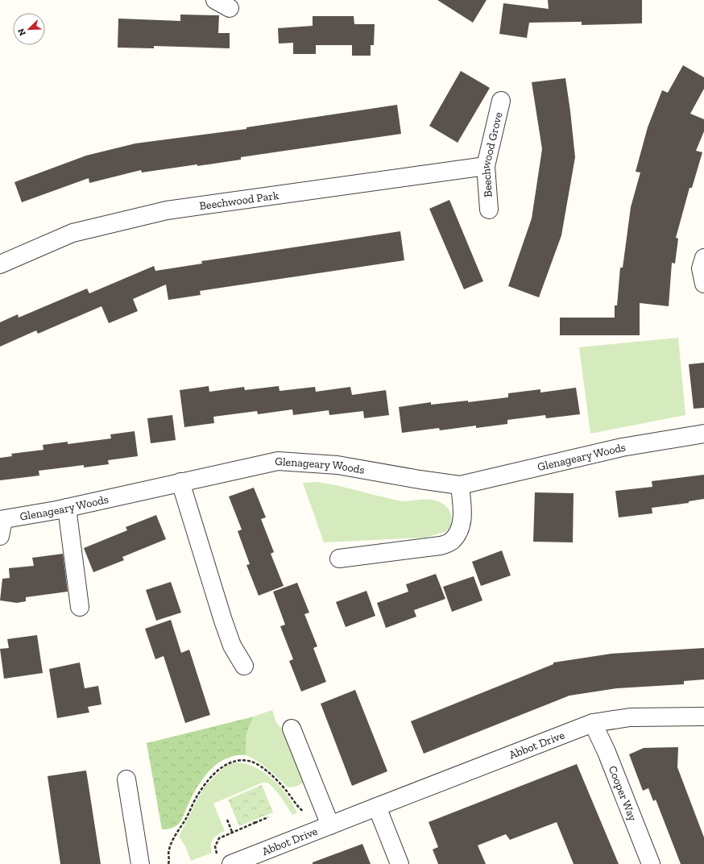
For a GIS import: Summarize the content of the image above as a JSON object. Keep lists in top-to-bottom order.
{
  "streets": {
    "street": [
      "Beechwood Grove",
      "Beechwood Park",
      "Glenageary Woods",
      "Abbot Drive",
      "Cooper Way"
    ]
  },
  "crossings": [
    ["Beechwood Grove", "Beechwood Park"],
    ["Abbot Drive", "Cooper Way"]
  ],
  "north": "bottom left"
}
